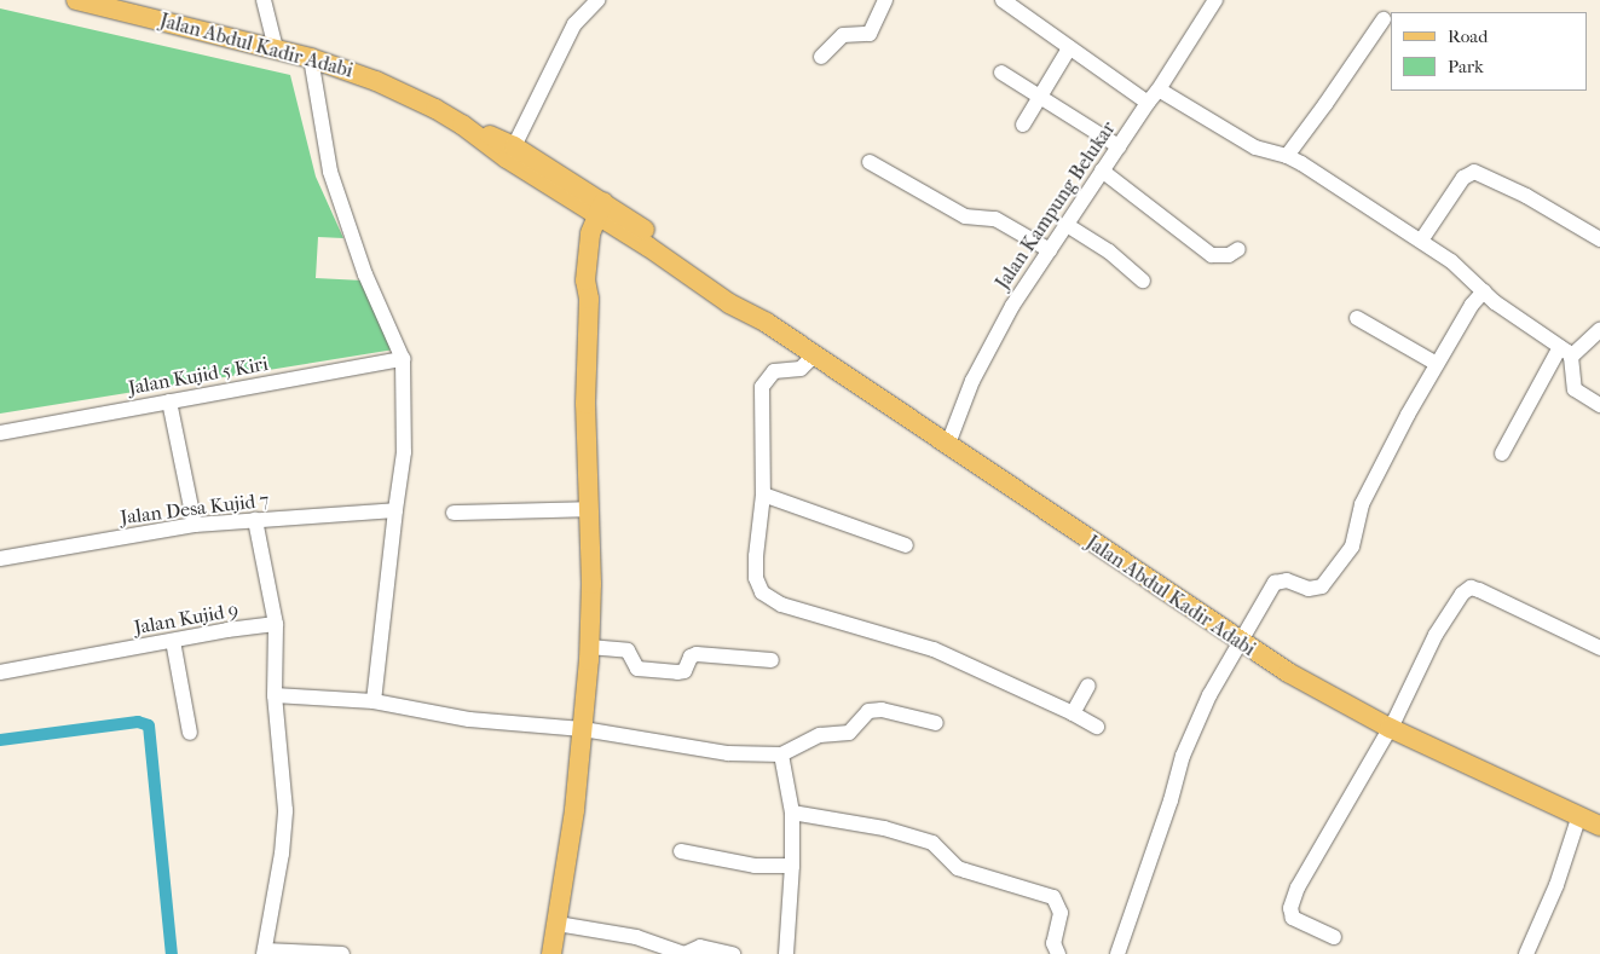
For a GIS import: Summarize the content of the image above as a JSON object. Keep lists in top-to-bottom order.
{
  "streets": {
    "main road": ["Jalan Abdul Kadir Adabi"],
    "street": [
      "Jalan Kampung Belukar",
      "Jalan Kujid 5 Kiri",
      "Jalan Desa Kujid 7",
      "Jalan Kujid 9"
    ]
  },
  "crossings": [
    ["Jalan Abdul Kadir Adabi", "Jalan Kampung Belukar"]
  ],
  "legend": ["Road", "Park"]
}
